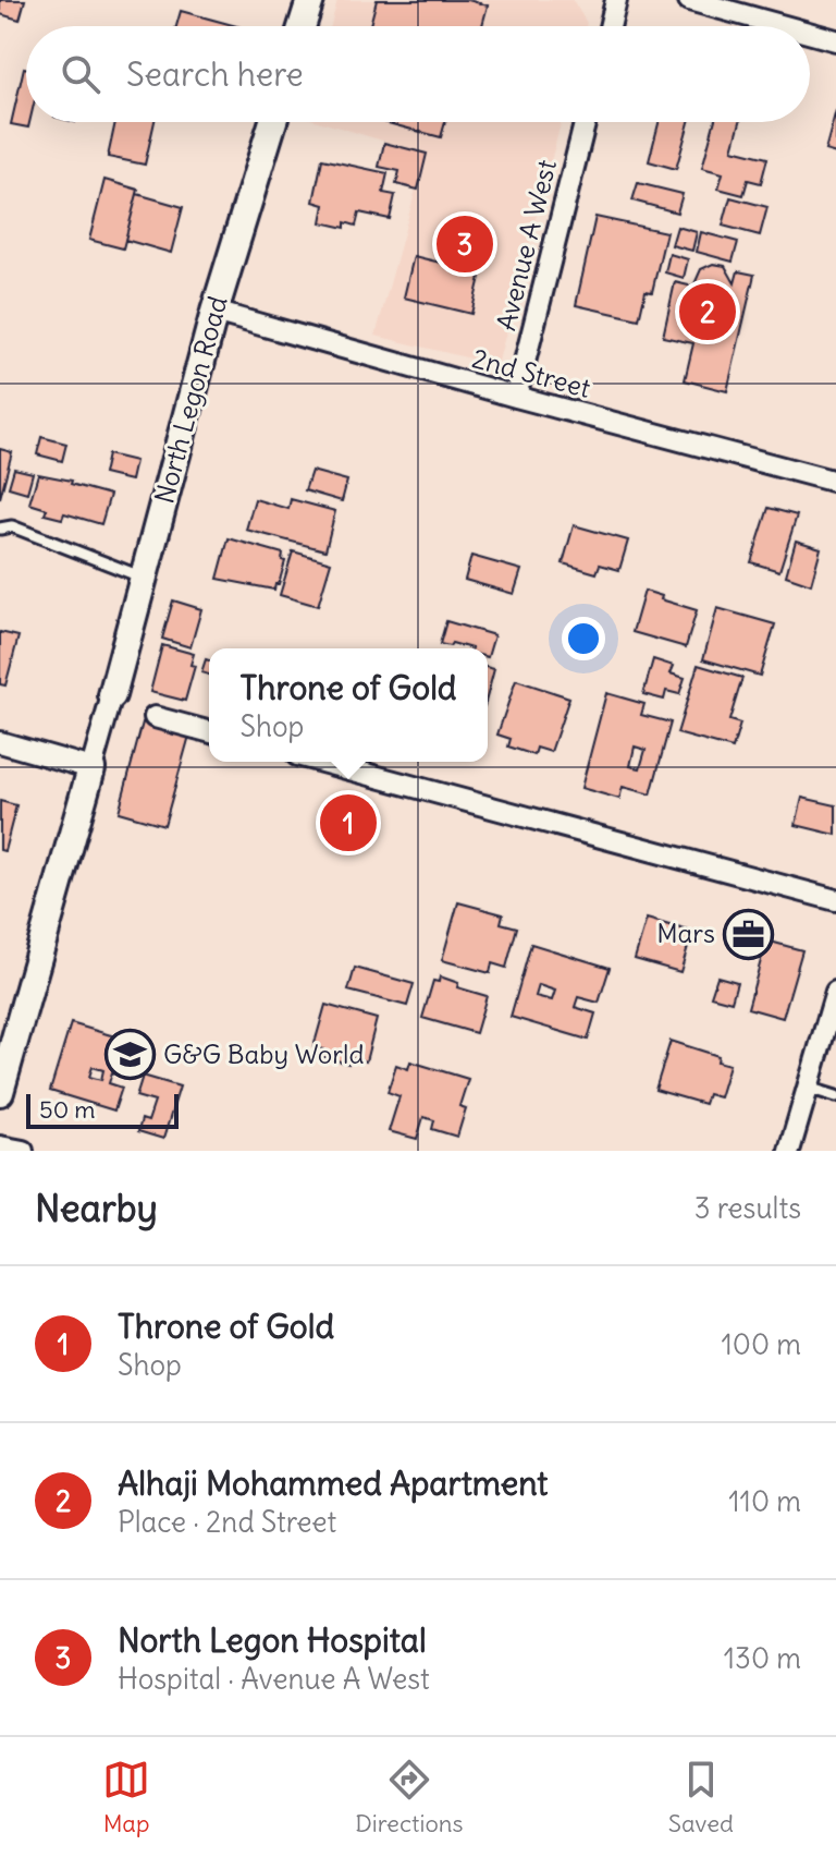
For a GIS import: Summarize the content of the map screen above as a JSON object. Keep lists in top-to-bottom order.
{
  "streets": {
    "street": ["Avenue A West", "2nd Street", "North Legon Road"]
  },
  "crossings": [
    ["Avenue A West", "2nd Street"],
    ["2nd Street", "North Legon Road"]
  ],
  "places": {
    "office": ["Mars"],
    "school or university": ["G&G Baby World"]
  },
  "scale_bar": "50 m",
  "page": {
    "search": "Search here",
    "pins": ["3", "2", "1"],
    "popup": ["Throne of Gold", "Shop"],
    "scale": "50 m",
    "heading": ["Nearby", "3 results"],
    "list": [
      {
        "mark": "1",
        "name": "Throne of Gold",
        "note": "Shop",
        "value": "100 m"
      },
      {
        "mark": "2",
        "name": "Alhaji Mohammed Apartment",
        "note": "Place · 2nd Street",
        "value": "110 m"
      },
      {
        "mark": "3",
        "name": "North Legon Hospital",
        "note": "Hospital · Avenue A West",
        "value": "130 m"
      }
    ],
    "nav": ["Map", "Directions", "Saved"]
  }
}
